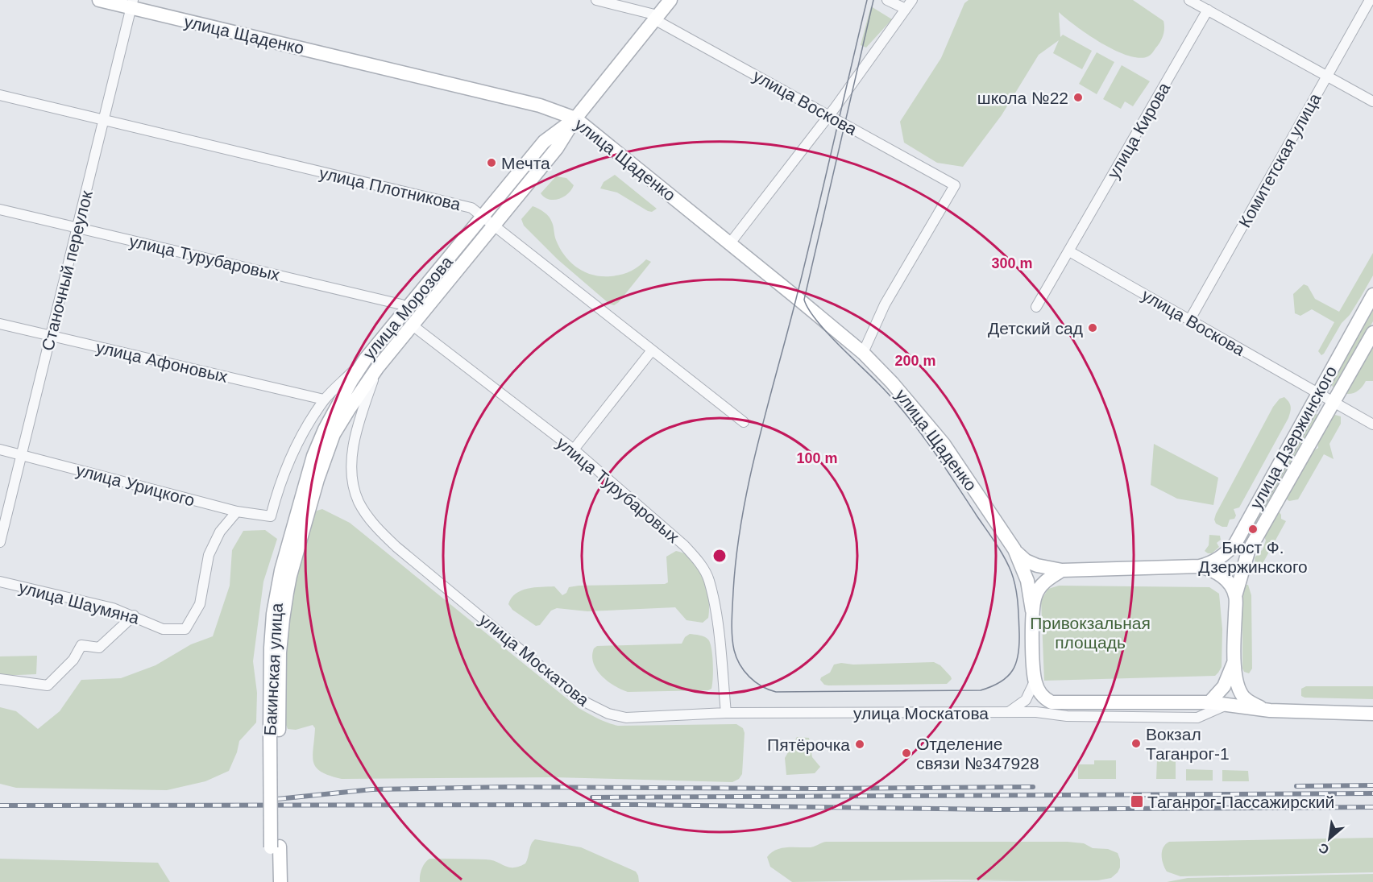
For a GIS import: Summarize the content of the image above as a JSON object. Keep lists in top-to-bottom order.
{
  "streets": {
    "main road": [
      "улица Щаденко",
      "улица Морозова",
      "улица Дзержинского",
      "улица Москатова",
      "Бакинская улица"
    ],
    "street": [
      "улица Воскова",
      "улица Кирова",
      "Комитетская улица",
      "улица Плотникова",
      "улица Турубаровых",
      "Станочный переулок",
      "улица Афоновых",
      "улица Урицкого",
      "улица Шаумяна"
    ]
  },
  "crossings": [
    ["улица Щаденко", "улица Воскова"],
    ["улица Щаденко", "Станочный переулок"],
    ["улица Щаденко", "улица Морозова"],
    ["улица Воскова", "улица Кирова"],
    ["улица Воскова", "Комитетская улица"],
    ["улица Воскова", "улица Морозова"],
    ["улица Воскова", "улица Дзержинского"],
    ["улица Плотникова", "Станочный переулок"],
    ["улица Плотникова", "улица Морозова"],
    ["улица Турубаровых", "Станочный переулок"],
    ["улица Турубаровых", "улица Морозова"],
    ["улица Турубаровых", "улица Москатова"],
    ["Станочный переулок", "улица Афоновых"],
    ["Станочный переулок", "улица Урицкого"],
    ["улица Морозова", "улица Афоновых"],
    ["улица Морозова", "улица Урицкого"],
    ["улица Морозова", "улица Москатова"],
    ["улица Морозова", "Бакинская улица"],
    ["улица Урицкого", "улица Шаумяна"],
    ["улица Москатова", "Бакинская улица"]
  ],
  "parks": ["Привокзальная площадь"],
  "places": {
    "other": [
      "школа №22",
      "Мечта",
      "Детский сад",
      "Бюст Ф. Дзержинского",
      "Вокзал Таганрог-1",
      "Пятёрочка",
      "Отделение связи №347928"
    ],
    "transit": ["Таганрог-Пассажирский"]
  },
  "north": "bottom left",
  "rings": ["300 m", "200 m", "100 m"]
}
